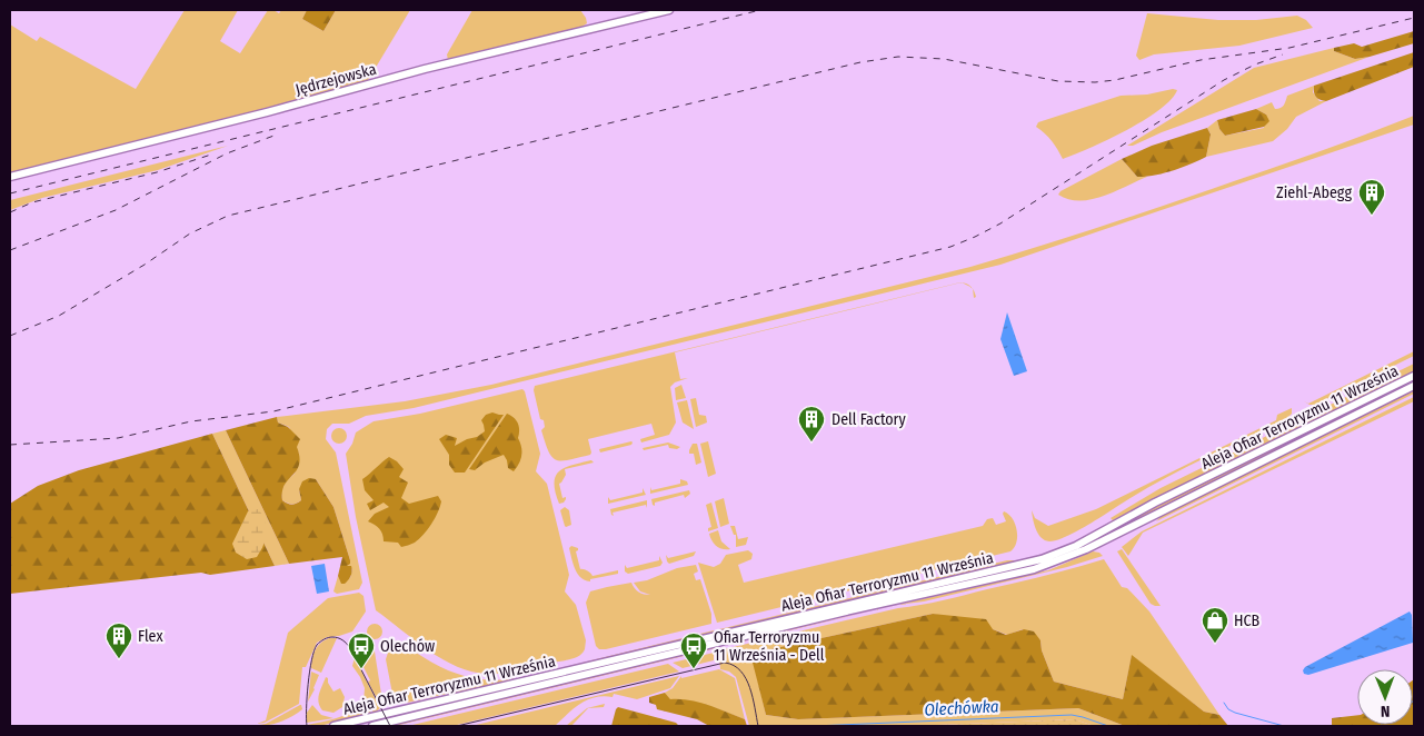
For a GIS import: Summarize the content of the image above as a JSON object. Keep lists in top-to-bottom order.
{
  "streets": {
    "street": ["Jędrzejowska", "Aleja Ofiar Terroryzmu 11 Września"]
  },
  "water": ["Olechówka"],
  "places": {
    "building": ["Ziehl-Abegg", "Dell Factory", "Flex"],
    "shop": ["HCB"],
    "bus stop": ["Olechów", "Ofiar Terroryzmu 11 Września - Dell"]
  },
  "north": "bottom"
}
